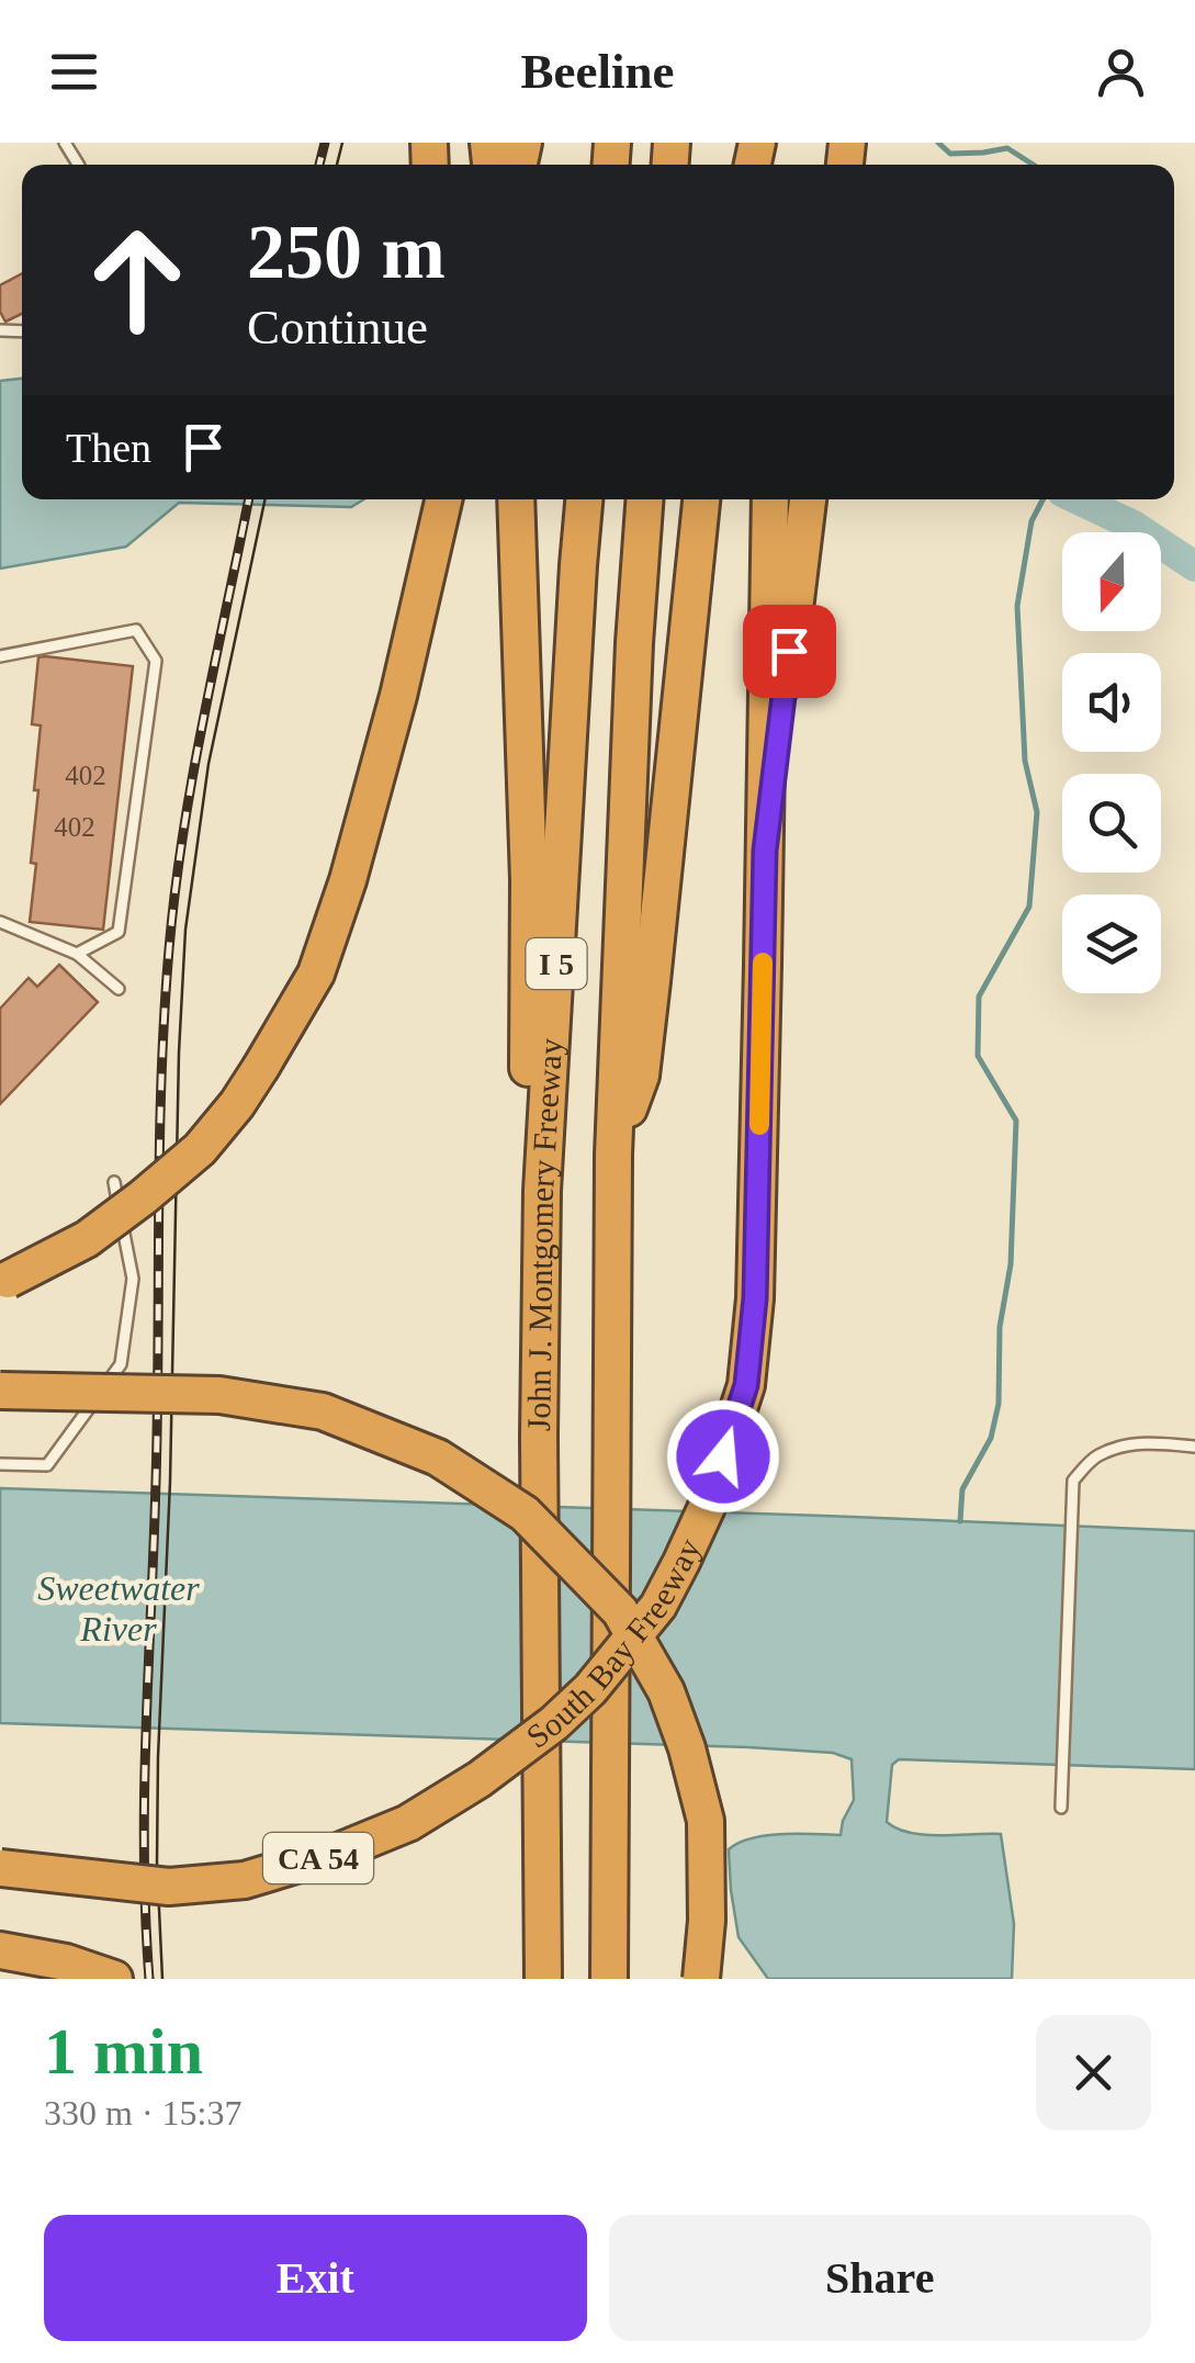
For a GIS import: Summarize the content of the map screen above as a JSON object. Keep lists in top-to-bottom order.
{
  "streets": {
    "highway": [
      "I 5",
      "John J. Montgomery Freeway",
      "South Bay Freeway",
      "CA 54"
    ]
  },
  "water": ["Sweetwater River"],
  "house_numbers": ["402", "402"],
  "north": "bottom",
  "page": {
    "header": "Beeline",
    "turn": ["250 m", "Continue"],
    "then": "Then",
    "heading": ["1 min", "330 m · 15:37"],
    "buttons": ["Exit", "Share"]
  }
}
